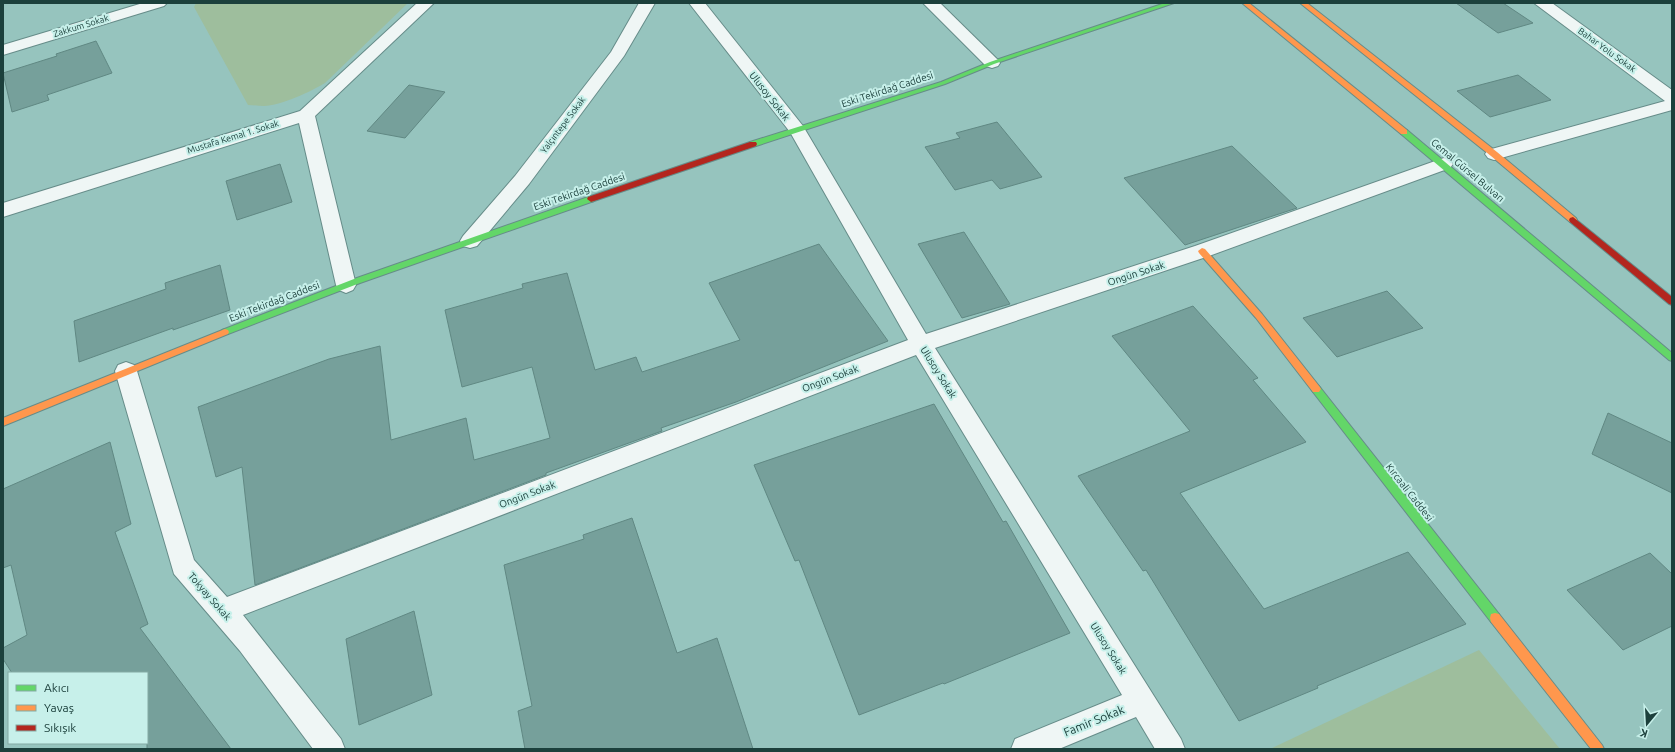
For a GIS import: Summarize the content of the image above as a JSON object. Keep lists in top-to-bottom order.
{
  "streets": {
    "street": [
      "Zakkum Sokak",
      "Bahar Yolu Sokak",
      "Eski Tekirdağ Caddesi",
      "Ulusoy Sokak",
      "Yalçıntepe Sokak",
      "Mustafa Kemal 1. Sokak",
      "Cemal Gürsel Bulvarı",
      "Ongün Sokak",
      "Kırcaali Caddesi",
      "Tokyay Sokak",
      "Famir Sokak"
    ]
  },
  "crossings": [
    ["Eski Tekirdağ Caddesi", "Ulusoy Sokak"],
    ["Eski Tekirdağ Caddesi", "Yalçıntepe Sokak"],
    ["Eski Tekirdağ Caddesi", "Tokyay Sokak"],
    ["Ulusoy Sokak", "Ongün Sokak"],
    ["Ulusoy Sokak", "Famir Sokak"],
    ["Cemal Gürsel Bulvarı", "Ongün Sokak"],
    ["Ongün Sokak", "Kırcaali Caddesi"],
    ["Ongün Sokak", "Tokyay Sokak"]
  ],
  "legend": ["Akıcı", "Yavaş", "Sıkışık"],
  "north": "bottom"
}
